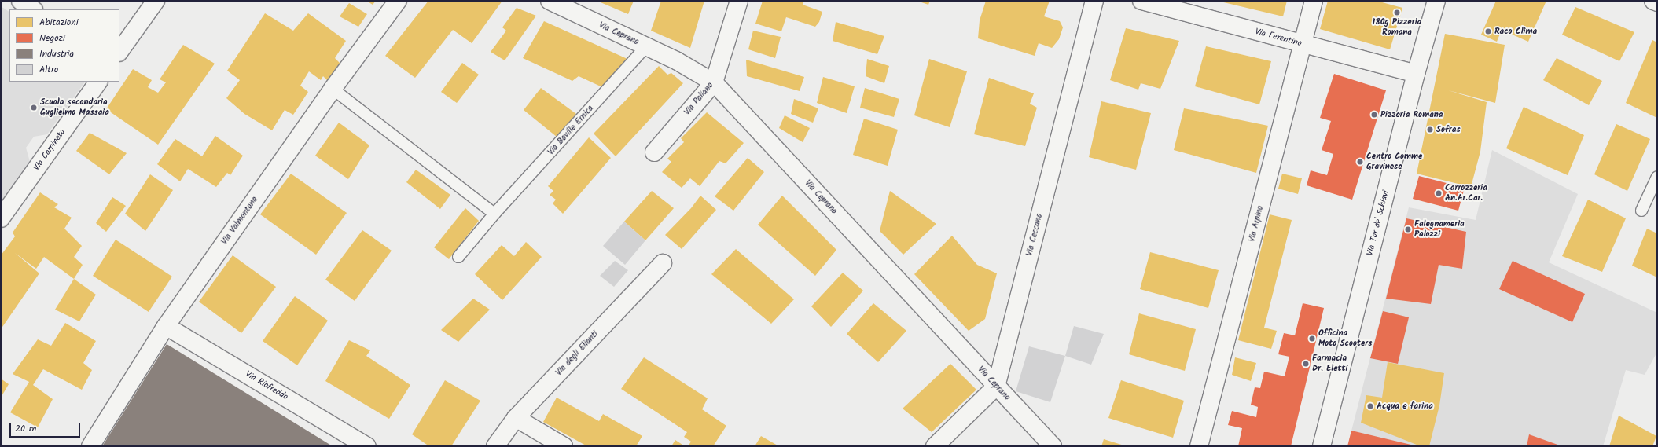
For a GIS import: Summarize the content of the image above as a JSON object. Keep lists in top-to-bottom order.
{
  "streets": {
    "street": [
      "Via Ceprano",
      "Via Ferentino",
      "Via Paliano",
      "Via Carpineto",
      "Via Valmontone",
      "Via Tor de' Schiavi",
      "Via Arpino",
      "Via Ceccano",
      "Via degli Elianti",
      "Via Riofreddo"
    ],
    "lane": ["Via Boville Ernica"]
  },
  "crossings": [
    ["Via Ceprano", "Via Paliano"],
    ["Via Ceprano", "Via Boville Ernica"],
    ["Via Ceprano", "Via Ceccano"],
    ["Via Ferentino", "Via Tor de' Schiavi"],
    ["Via Ferentino", "Via Arpino"],
    ["Via Valmontone", "Via Riofreddo"]
  ],
  "places": [
    "180g Pizzeria Romana",
    "Raco Clima",
    "Scuola secondaria Guglielmo Massaia",
    "Pizzeria Romana",
    "Sofras",
    "Centro Gomme Gravinese",
    "Carrozzeria An.Ar.Car.",
    "Falegnameria Palozzi",
    "Officina Moto Scooters",
    "Farmacia Dr. Eletti",
    "Acqua e farina"
  ],
  "legend": [
    "Abitazioni",
    "Negozi",
    "Industria",
    "Altro"
  ],
  "scale_bar": "20 m"
}
